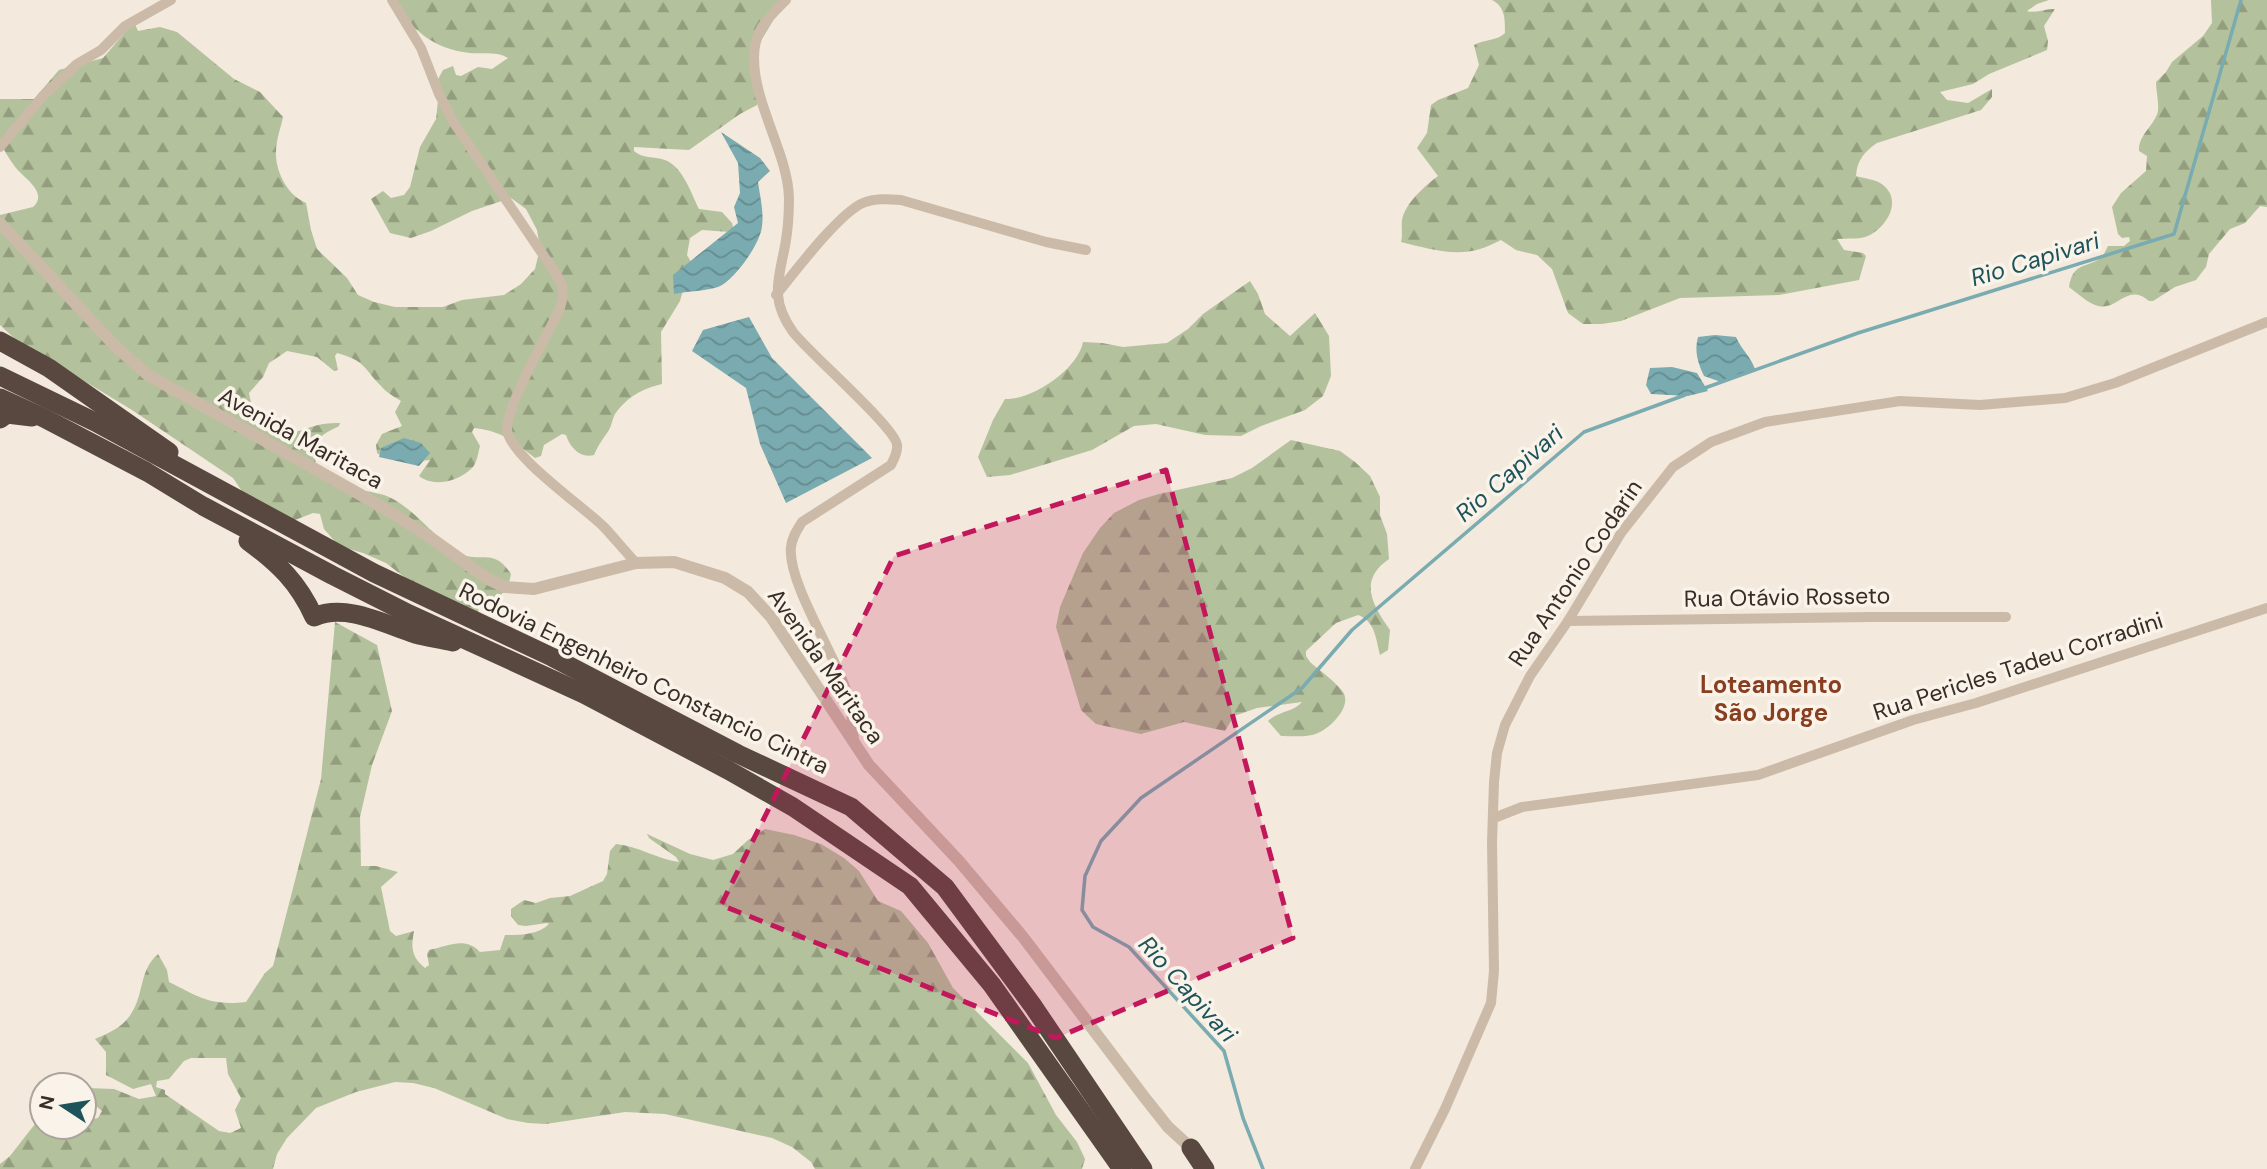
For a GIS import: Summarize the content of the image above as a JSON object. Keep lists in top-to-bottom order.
{
  "streets": {
    "highway": ["Rodovia Engenheiro Constancio Cintra"],
    "street": [
      "Avenida Maritaca",
      "Rua Antonio Codarin",
      "Rua Otávio Rosseto",
      "Rua Pericles Tadeu Corradini"
    ]
  },
  "crossings": [
    ["Rua Antonio Codarin", "Rua Otávio Rosseto"],
    ["Rua Antonio Codarin", "Rua Pericles Tadeu Corradini"]
  ],
  "districts": ["Loteamento São Jorge"],
  "water": ["Rio Capivari"],
  "north": "left"
}
